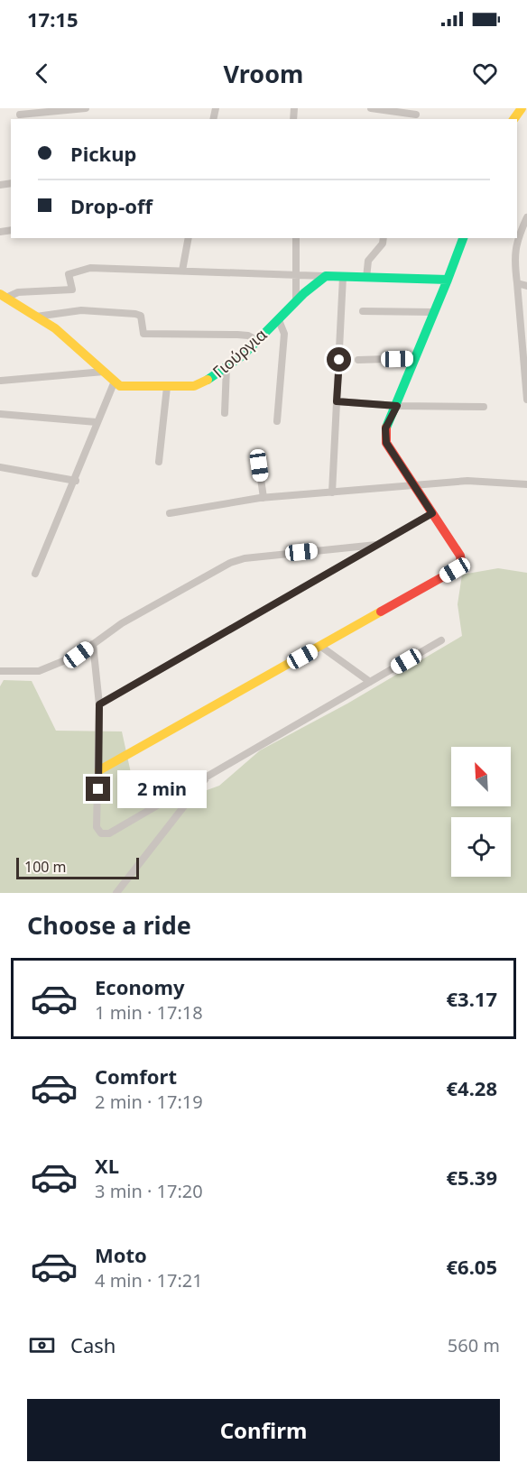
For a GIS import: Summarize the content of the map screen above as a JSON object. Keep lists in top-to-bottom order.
{
  "streets": {
    "street": ["Γιούργια"]
  },
  "scale_bar": "100 m",
  "north": "top left",
  "page": {
    "status": "17:15",
    "header": "Vroom",
    "banner": ["Pickup", "Drop-off"],
    "bubble": "2 min",
    "scale": "100 m",
    "heading": "Choose a ride",
    "list": [
      {
        "name": "Economy",
        "note": "1 min · 17:18",
        "value": "€3.17"
      },
      {
        "name": "Comfort",
        "note": "2 min · 17:19",
        "value": "€4.28"
      },
      {
        "name": "XL",
        "note": "3 min · 17:20",
        "value": "€5.39"
      },
      {
        "name": "Moto",
        "note": "4 min · 17:21",
        "value": "€6.05"
      }
    ],
    "pay": ["Cash", "560 m"],
    "buttons": "Confirm"
  }
}
